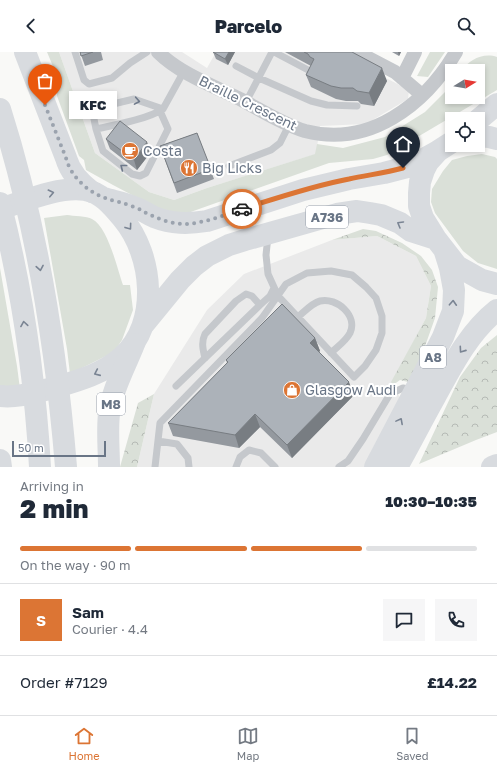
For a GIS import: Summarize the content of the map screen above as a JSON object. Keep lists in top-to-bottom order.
{
  "streets": {
    "main road": ["A736", "A8", "M8"],
    "street": ["Braille Crescent"]
  },
  "crossings": [
    ["A736", "A8"],
    ["A736", "M8"]
  ],
  "places": {
    "other": ["KFC"],
    "cafe": ["Costa"],
    "restaurant": ["Big Licks"],
    "shop": ["Glasgow Audi"]
  },
  "scale_bar": "50 m",
  "north": "right",
  "page": {
    "header": "Parcelo",
    "bubble": "KFC",
    "scale": "50 m",
    "heading": ["2 min", "Arriving in", "10:30–10:35"],
    "panel": [
      "Sam",
      "Courier · 4.4",
      "Order #7129",
      "£14.22"
    ],
    "bar": "On the way · 90 m",
    "round": "S",
    "tabs": ["Home", "Map", "Saved"]
  }
}
